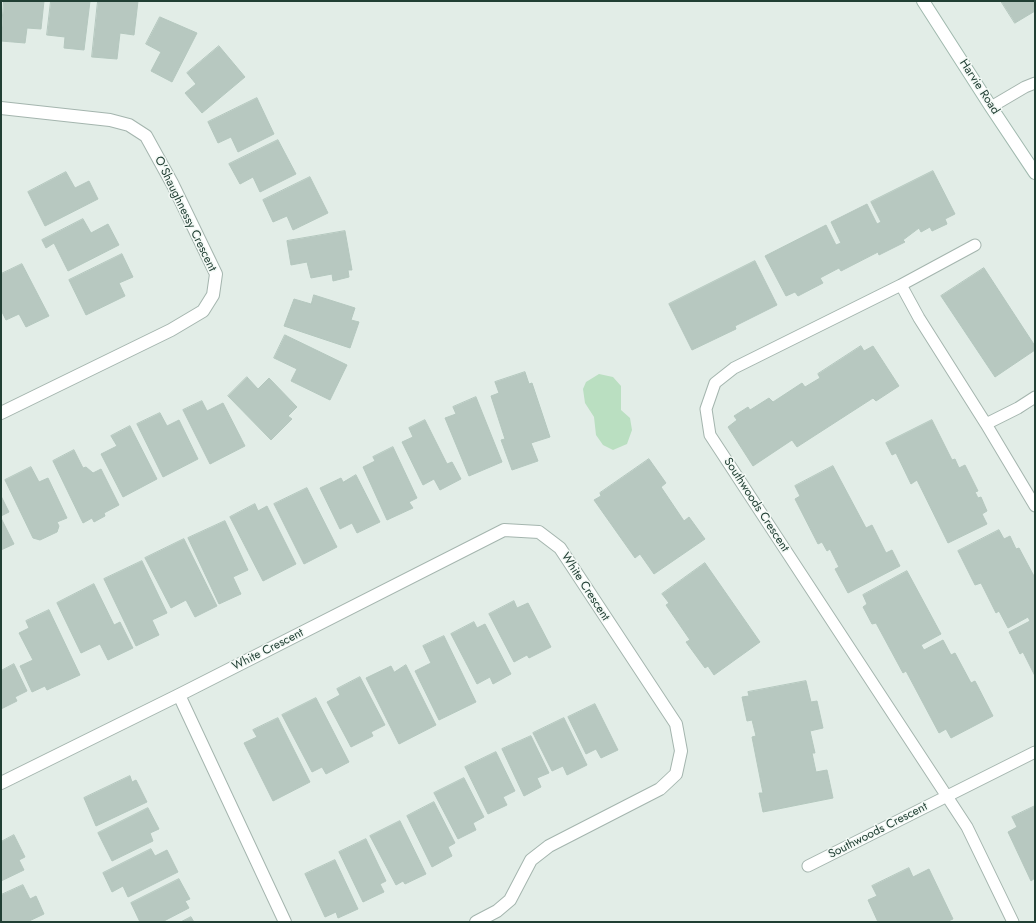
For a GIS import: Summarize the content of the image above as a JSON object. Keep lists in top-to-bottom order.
{
  "streets": {
    "street": ["Harvie Road", "O'Shaughnessy Crescent", "White Crescent"],
    "lane": ["Southwoods Crescent"]
  }
}
